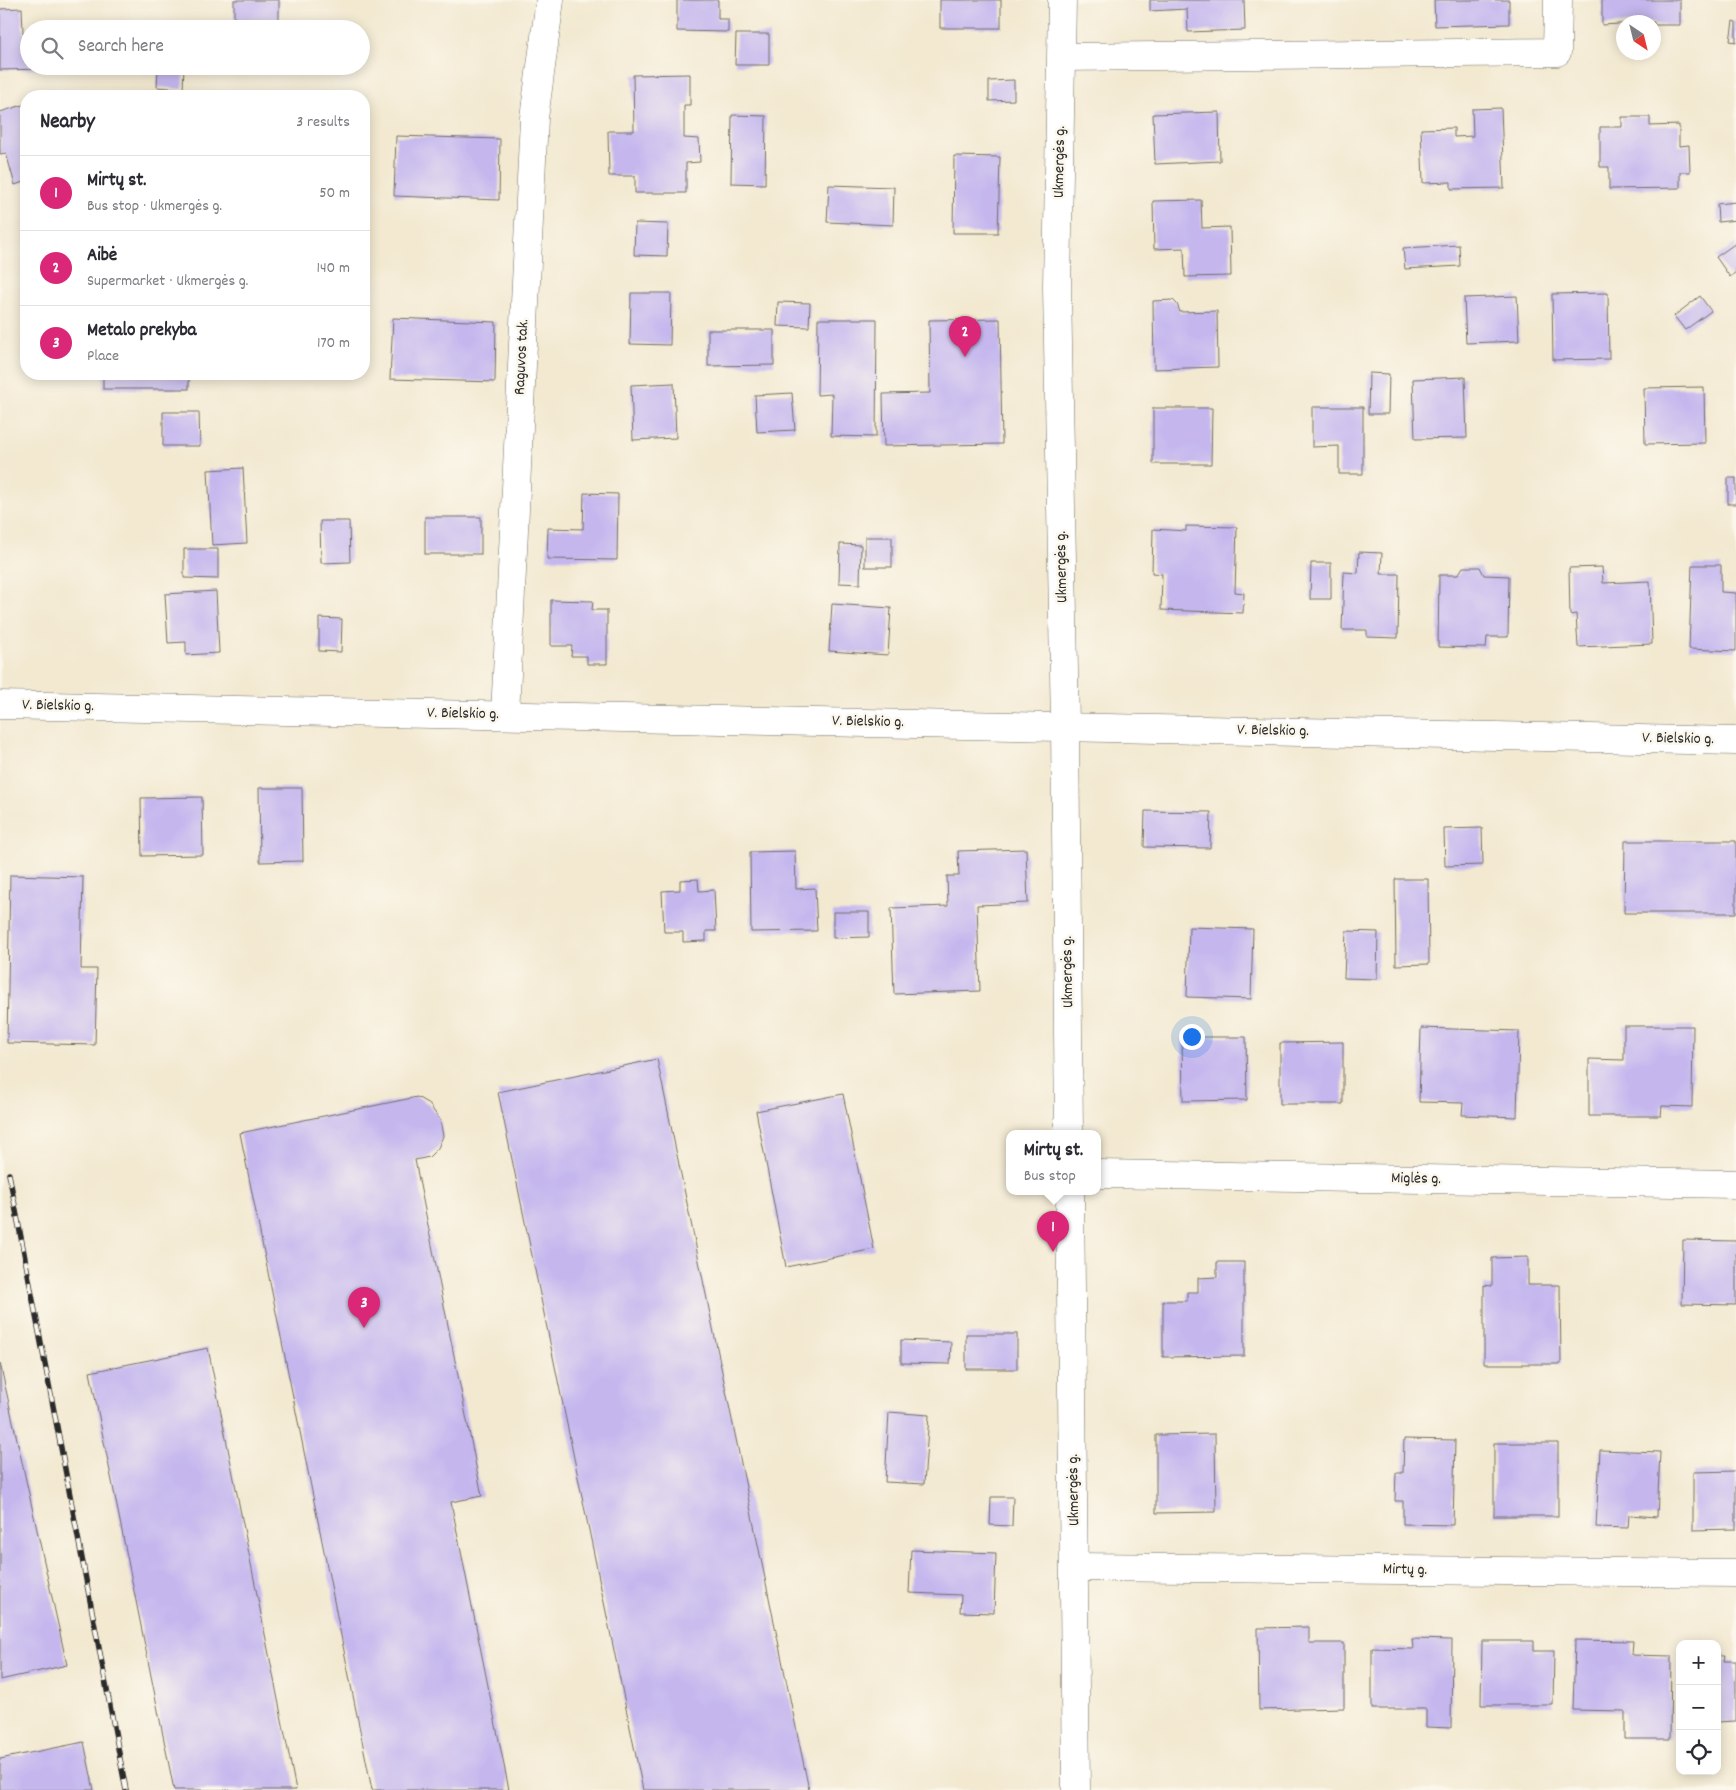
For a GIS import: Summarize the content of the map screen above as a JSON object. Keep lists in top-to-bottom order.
{
  "streets": {
    "street": [
      "Ukmergės g.",
      "Raguvos tak.",
      "V. Bielskio g.",
      "Miglės g.",
      "Mirtų g."
    ]
  },
  "crossings": [
    ["Ukmergės g.", "V. Bielskio g."],
    ["Ukmergės g.", "Mirtų g."],
    ["Raguvos tak.", "V. Bielskio g."]
  ],
  "north": "bottom right",
  "page": {
    "search": "Search here",
    "heading": ["Nearby", "3 results"],
    "list": [
      {
        "mark": "1",
        "name": "Mirtų st.",
        "note": "Bus stop · Ukmergės g.",
        "value": "50 m"
      },
      {
        "mark": "2",
        "name": "Aibė",
        "note": "Supermarket · Ukmergės g.",
        "value": "140 m"
      },
      {
        "mark": "3",
        "name": "Metalo prekyba",
        "note": "Place",
        "value": "170 m"
      }
    ],
    "pins": ["2", "1", "3"],
    "popup": ["Mirtų st.", "Bus stop"],
    "map_buttons": ["+", "−"]
  }
}
